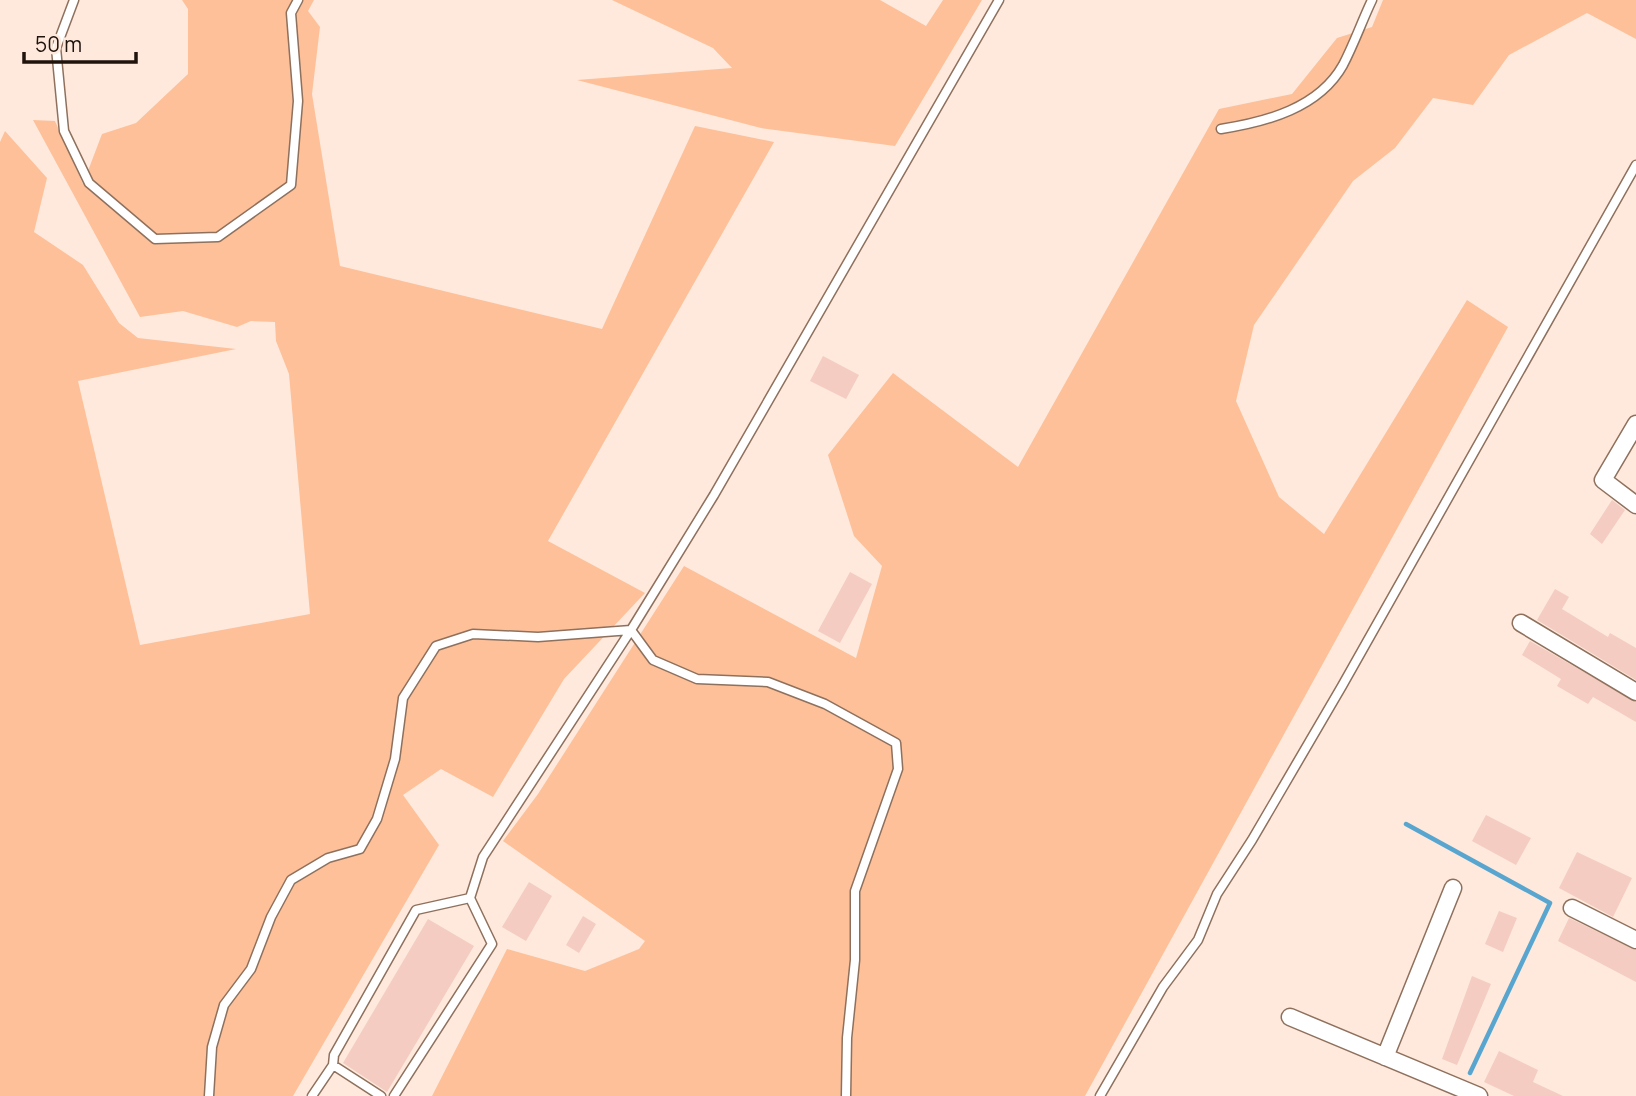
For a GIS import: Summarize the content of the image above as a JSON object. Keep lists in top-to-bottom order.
{
  "scale_bar": "50 m"
}
